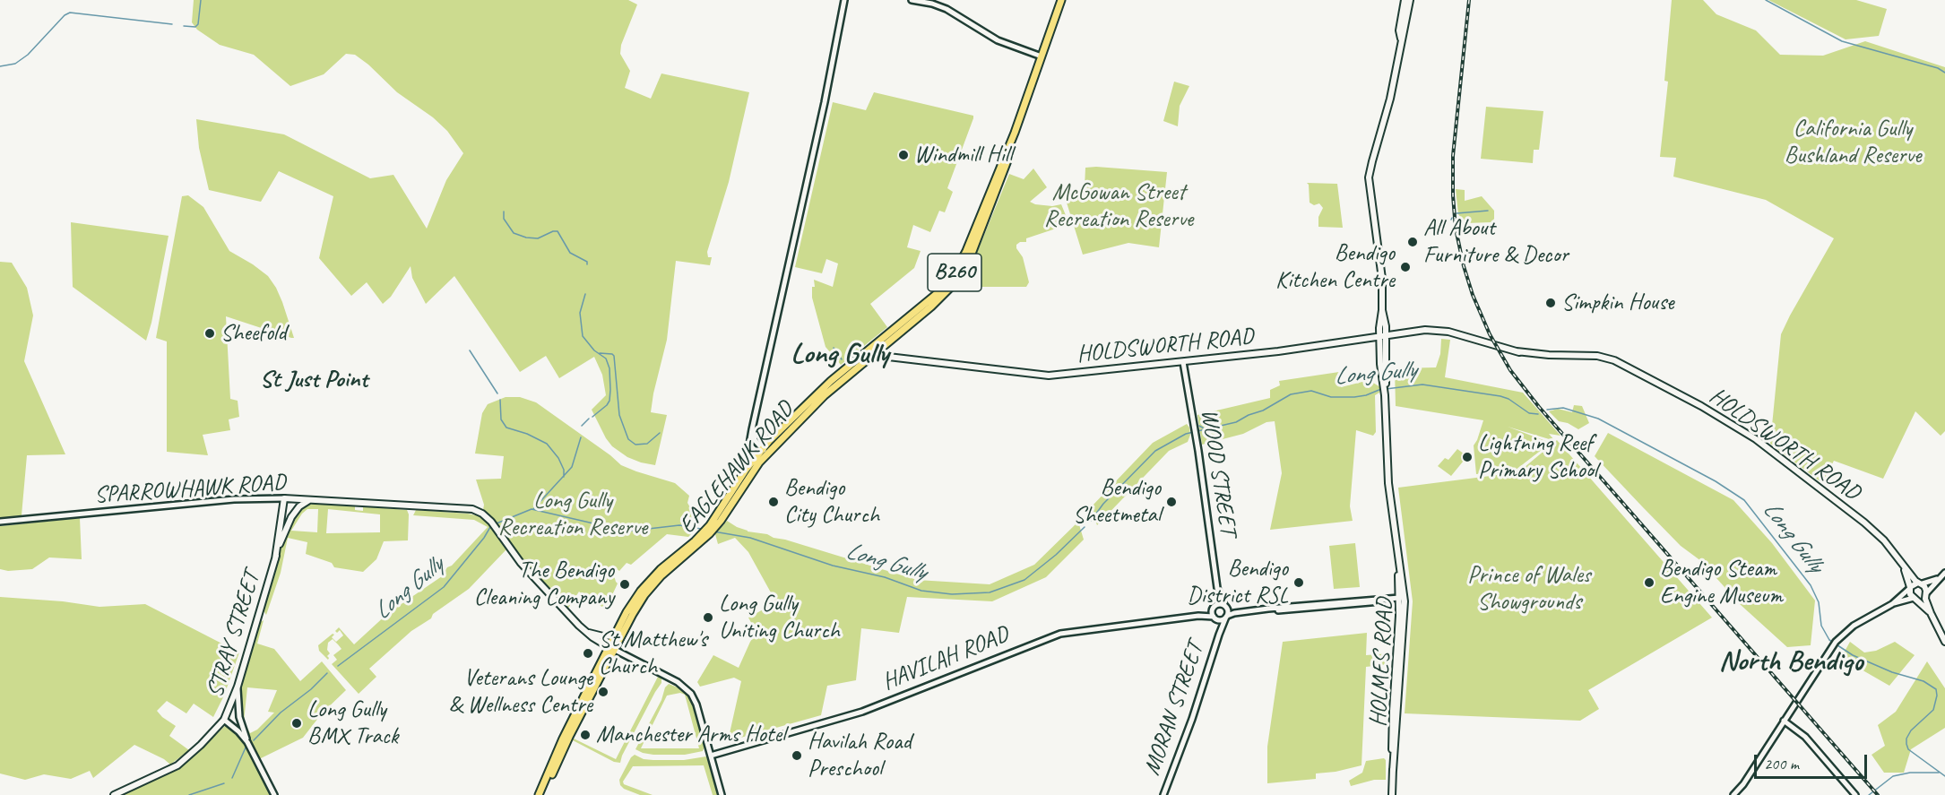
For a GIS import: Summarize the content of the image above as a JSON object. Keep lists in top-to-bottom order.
{
  "streets": {
    "main road": [
      "B260",
      "HOLDSWORTH ROAD",
      "EAGLEHAWK ROAD",
      "SPARROWHAWK ROAD",
      "STRAY STREET",
      "HOLMES ROAD"
    ],
    "street": ["WOOD STREET", "HAVILAH ROAD", "MORAN STREET"]
  },
  "crossings": [
    ["HOLDSWORTH ROAD", "EAGLEHAWK ROAD"],
    ["HOLDSWORTH ROAD", "WOOD STREET"],
    ["HOLDSWORTH ROAD", "HOLMES ROAD"],
    ["WOOD STREET", "HAVILAH ROAD"],
    ["WOOD STREET", "MORAN STREET"],
    ["SPARROWHAWK ROAD", "STRAY STREET"],
    ["HAVILAH ROAD", "MORAN STREET"]
  ],
  "districts": ["Long Gully", "St Just Point", "North Bendigo"],
  "water": ["Long Gully"],
  "parks": [
    "California Gully Bushland Reserve",
    "McGowan Street Recreation Reserve",
    "Long Gully Recreation Reserve",
    "Prince of Wales Showgrounds"
  ],
  "places": [
    "Windmill Hill",
    "All About Furniture & Decor",
    "Bendigo Kitchen Centre",
    "Simpkin House",
    "Sheefold",
    "Lightning Reef Primary School",
    "Bendigo City Church",
    "Bendigo Sheetmetal",
    "Bendigo District RSL",
    "Bendigo Steam Engine Museum",
    "The Bendigo Cleaning Company",
    "Long Gully Uniting Church",
    "St Matthew's Church",
    "Veterans Lounge & Wellness Centre",
    "Long Gully BMX Track",
    "Manchester Arms Hotel",
    "Havilah Road Preschool"
  ],
  "scale_bar": "200 m"
}
